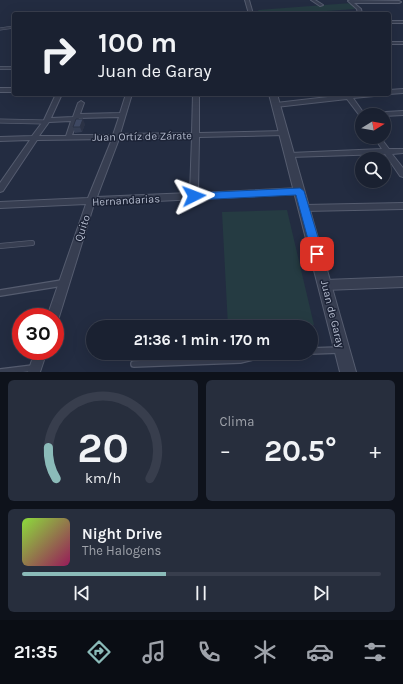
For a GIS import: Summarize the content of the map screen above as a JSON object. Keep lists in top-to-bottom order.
{
  "streets": {
    "street": [
      "Juan Ortíz de Zárate",
      "Hernandarias",
      "Quito",
      "Juan de Garay"
    ]
  },
  "crossings": [
    ["Juan Ortíz de Zárate", "Quito"],
    ["Juan Ortíz de Zárate", "Juan de Garay"],
    ["Hernandarias", "Quito"],
    ["Hernandarias", "Juan de Garay"]
  ],
  "north": "right",
  "page": {
    "turn": ["100 m", "Juan de Garay"],
    "limit": "30",
    "trip": "21:36 · 1 min · 170 m",
    "tile": "Clima",
    "heat": ["−", "20.5°", "+"],
    "song": ["Night Drive", "The Halogens"],
    "tabs": "21:35",
    "gauge": ["20", "km/h"]
  }
}
